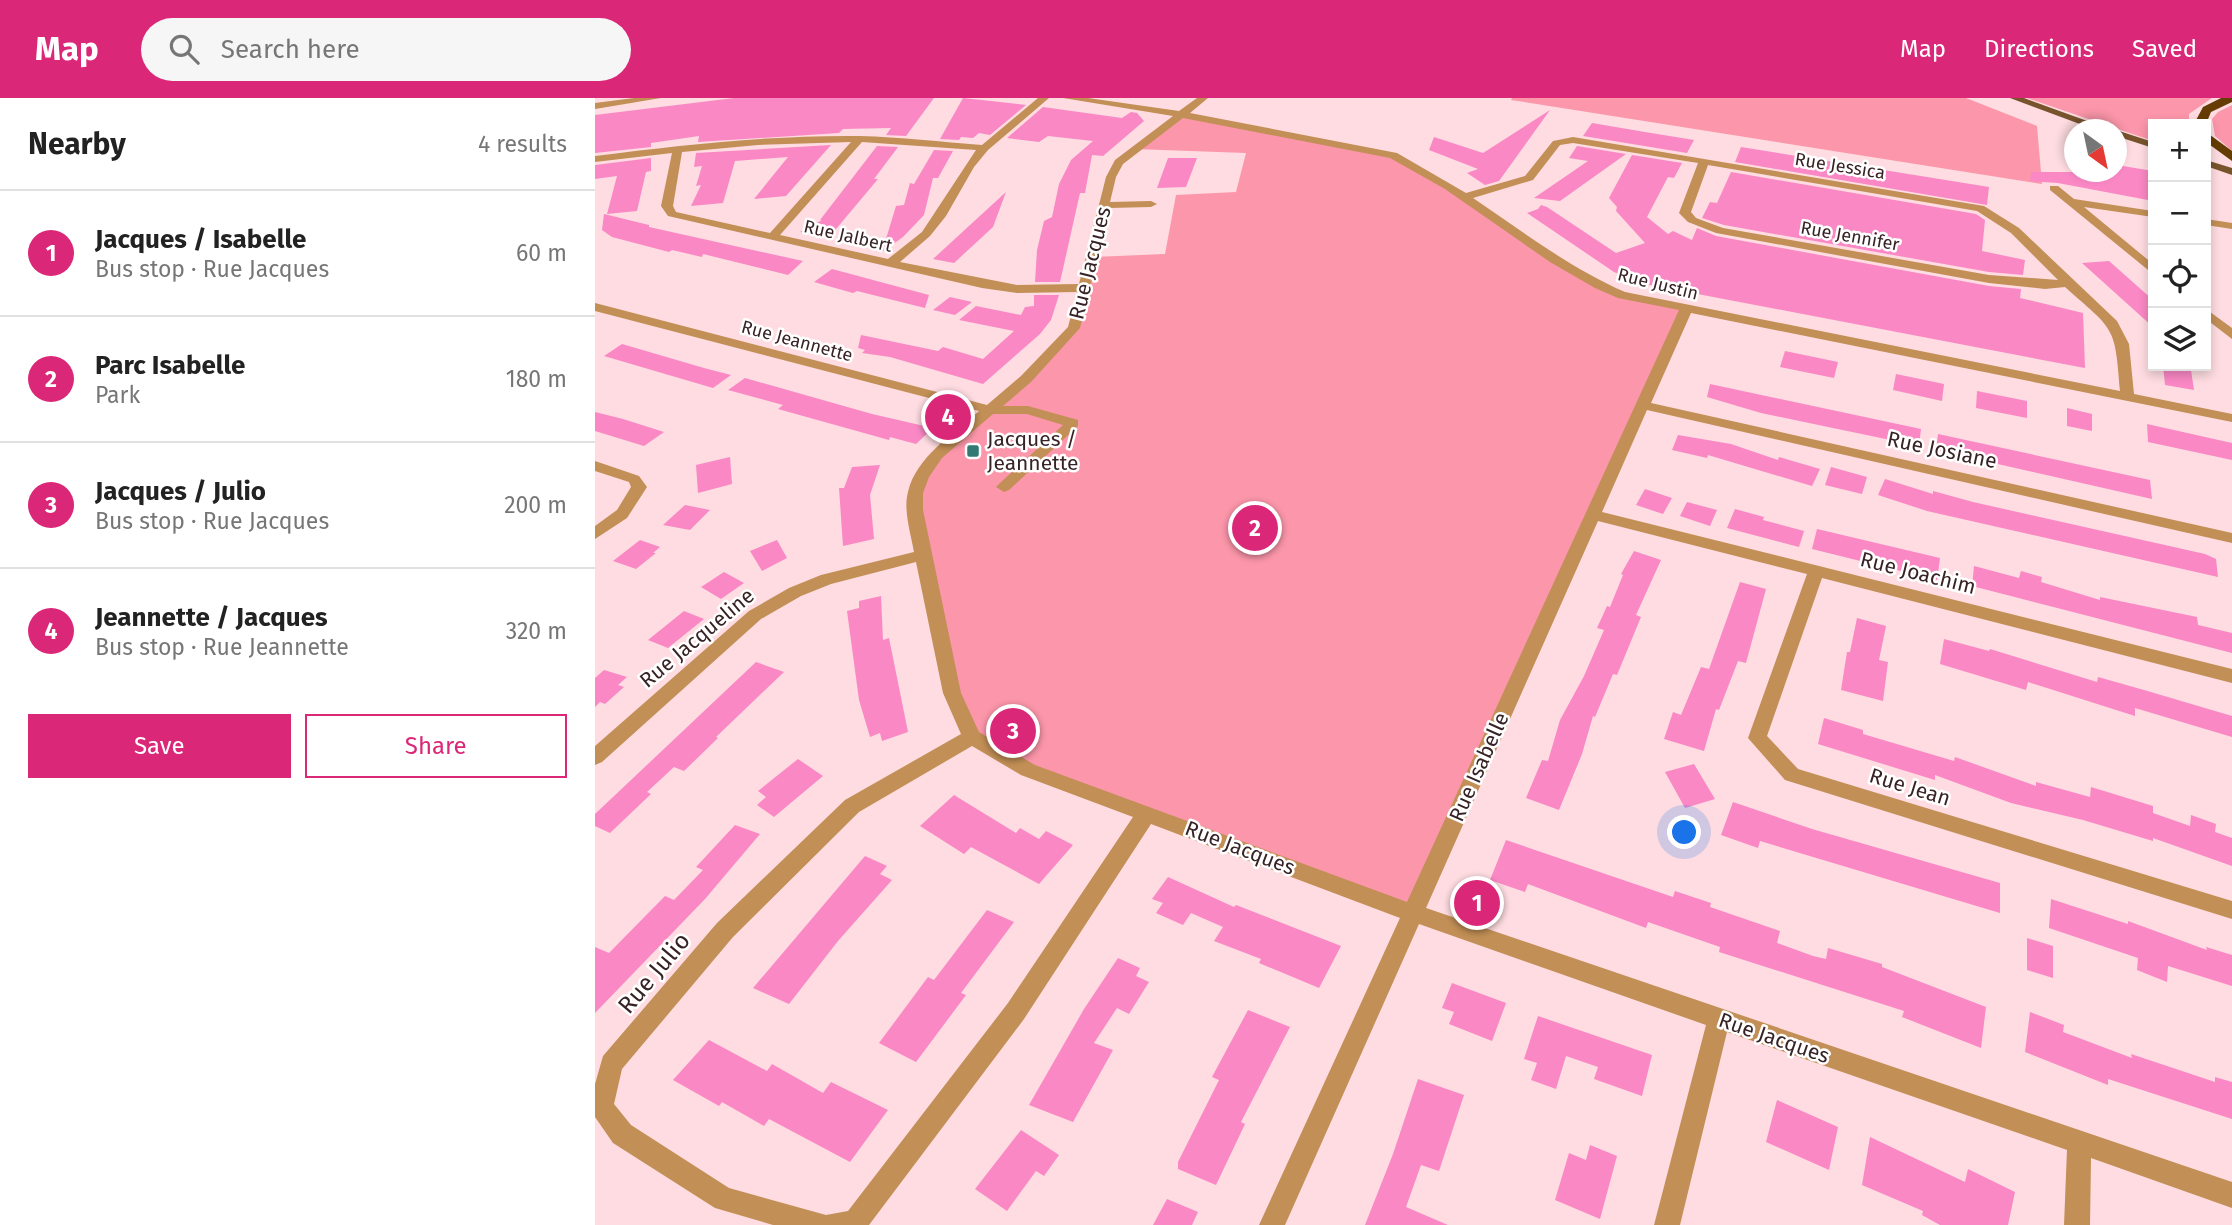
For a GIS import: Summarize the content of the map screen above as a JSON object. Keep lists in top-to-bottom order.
{
  "streets": {
    "street": [
      "Rue Jessica",
      "Rue Jalbert",
      "Rue Jennifer",
      "Rue Jacques",
      "Rue Justin",
      "Rue Jeannette",
      "Rue Josiane",
      "Rue Joachim",
      "Rue Jacqueline",
      "Rue Isabelle",
      "Rue Jean",
      "Rue Julio"
    ]
  },
  "crossings": [
    ["Rue Jessica", "Rue Jennifer"],
    ["Rue Jessica", "Rue Justin"],
    ["Rue Jalbert", "Rue Jacques"],
    ["Rue Jacques", "Rue Justin"],
    ["Rue Jacques", "Rue Jeannette"],
    ["Rue Jacques", "Rue Jacqueline"],
    ["Rue Jacques", "Rue Isabelle"],
    ["Rue Jacques", "Rue Julio"],
    ["Rue Justin", "Rue Isabelle"],
    ["Rue Josiane", "Rue Isabelle"],
    ["Rue Joachim", "Rue Isabelle"],
    ["Rue Joachim", "Rue Jean"]
  ],
  "places": {
    "transit": ["Jacques / Jeannette"]
  },
  "north": "bottom right",
  "page": {
    "header": "Map",
    "search": "Search here",
    "nav": ["Map", "Directions", "Saved"],
    "heading": ["Nearby", "4 results"],
    "map_buttons": ["+", "−"],
    "list": [
      {
        "mark": "1",
        "name": "Jacques / Isabelle",
        "note": "Bus stop · Rue Jacques",
        "value": "60 m"
      },
      {
        "mark": "2",
        "name": "Parc Isabelle",
        "note": "Park",
        "value": "180 m"
      },
      {
        "mark": "3",
        "name": "Jacques / Julio",
        "note": "Bus stop · Rue Jacques",
        "value": "200 m"
      },
      {
        "mark": "4",
        "name": "Jeannette / Jacques",
        "note": "Bus stop · Rue Jeannette",
        "value": "320 m"
      }
    ],
    "pins": [
      "4",
      "2",
      "3",
      "1"
    ],
    "buttons": ["Save", "Share"]
  }
}
